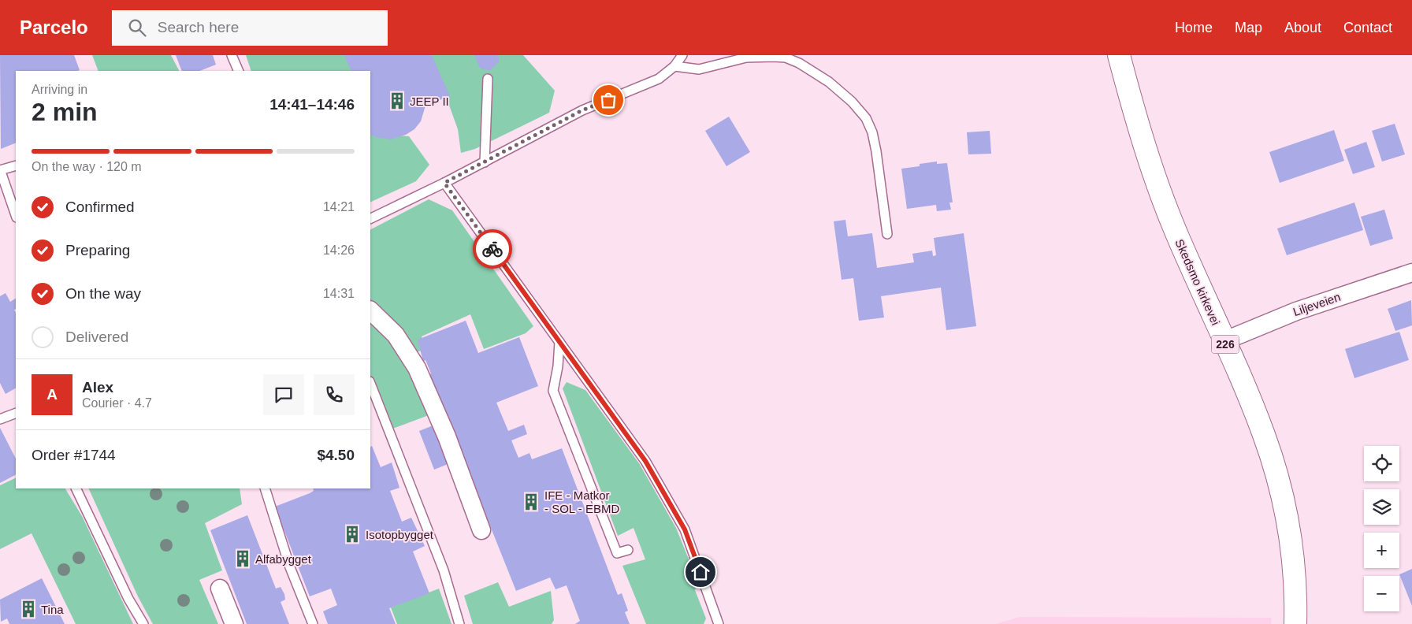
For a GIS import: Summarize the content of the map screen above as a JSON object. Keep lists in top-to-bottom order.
{
  "streets": {
    "highway": ["Skedsmo kirkevei", "226"],
    "street": ["Liljeveien"]
  },
  "crossings": [
    ["Skedsmo kirkevei", "Liljeveien"]
  ],
  "places": {
    "building": [
      "JEEP II",
      "IFE - Matkor - SOL - EBMD",
      "Isotopbygget",
      "Alfabygget",
      "Tina"
    ]
  },
  "page": {
    "header": "Parcelo",
    "search": "Search here",
    "nav": [
      "Home",
      "Map",
      "About",
      "Contact"
    ],
    "heading": ["2 min", "Arriving in", "14:41–14:46"],
    "panel": [
      "Alex",
      "Courier · 4.7",
      "Order #1744",
      "$4.50"
    ],
    "bar": "On the way · 120 m",
    "list": [
      ["Confirmed", "14:21"],
      ["Preparing", "14:26"],
      ["On the way", "14:31"],
      "Delivered"
    ],
    "round": "A",
    "map_buttons": ["+", "−"]
  }
}
